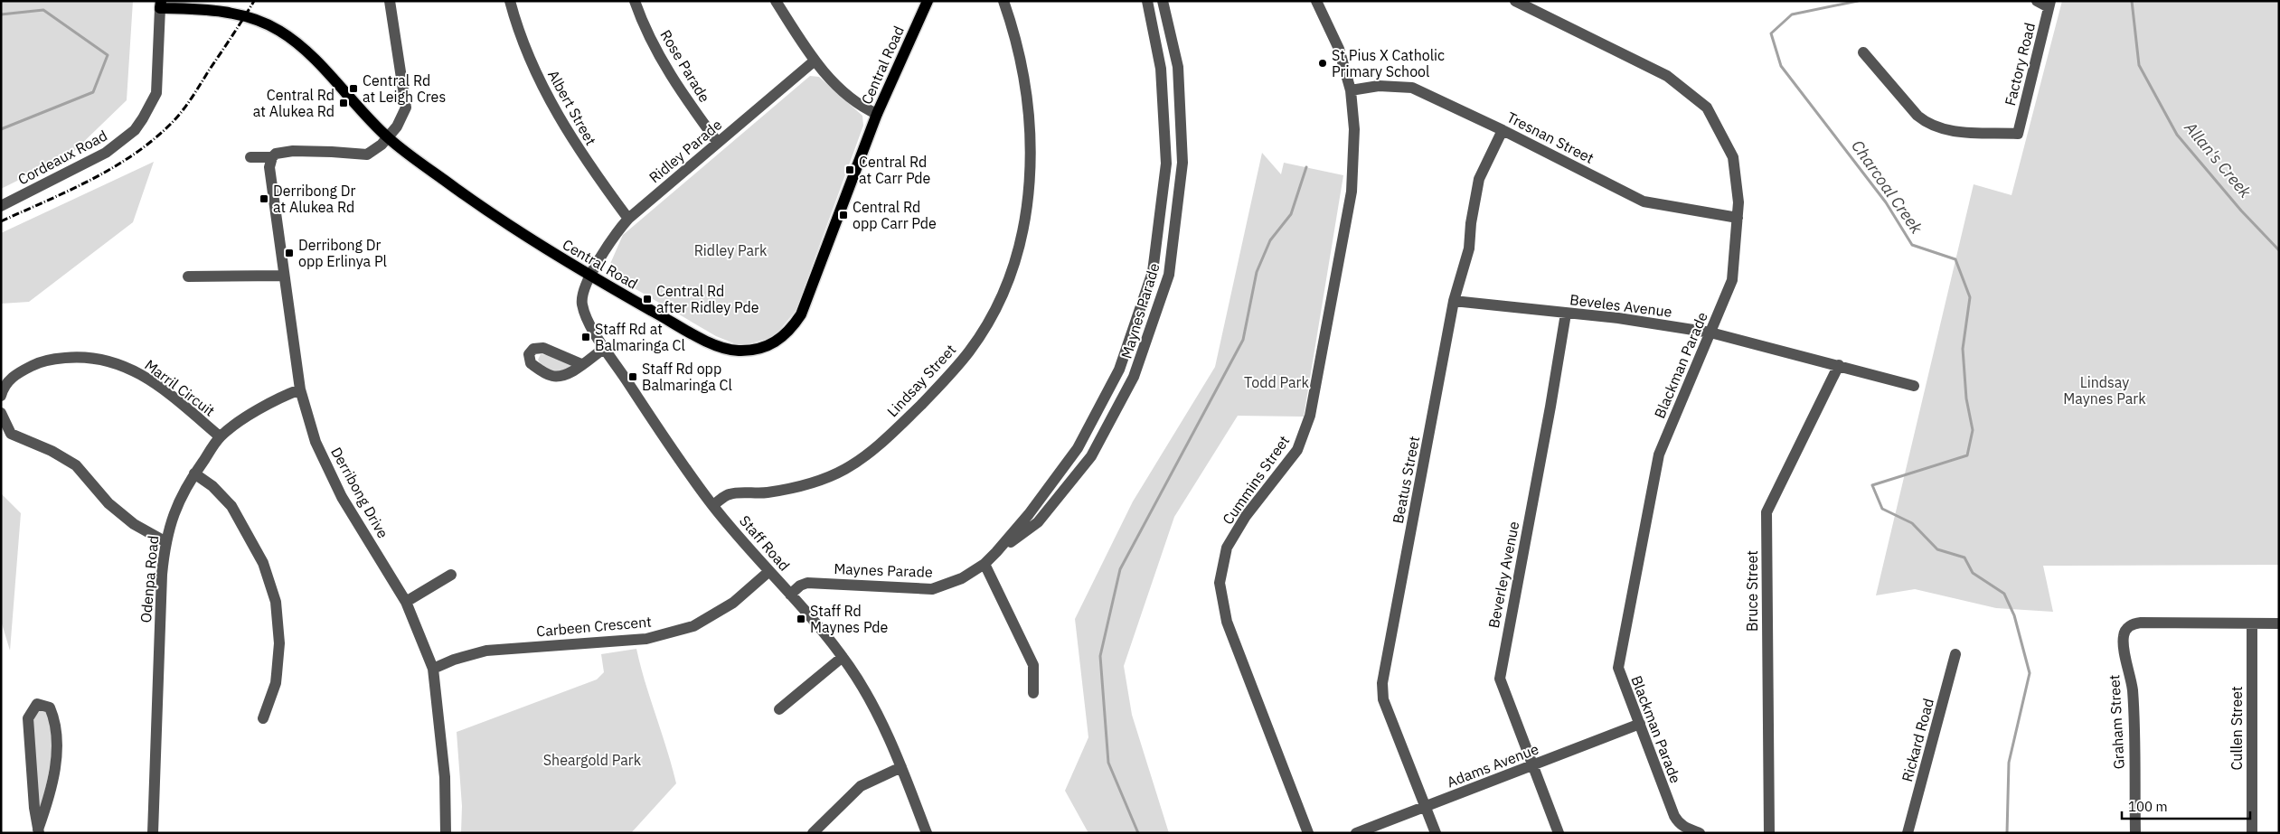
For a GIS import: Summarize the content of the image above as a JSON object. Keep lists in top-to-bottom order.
{
  "streets": {
    "main road": ["Central Road"],
    "street": [
      "Factory Road",
      "Rose Parade",
      "Albert Street",
      "Tresnan Street",
      "Ridley Parade",
      "Cordeaux Road",
      "Beveles Avenue",
      "Maynes Parade",
      "Blackman Parade",
      "Lindsay Street",
      "Marril Circuit",
      "Cummins Street",
      "Beatus Street",
      "Derribong Drive",
      "Staff Road",
      "Beverley Avenue",
      "Odenpa Road",
      "Bruce Street",
      "Carbeen Crescent",
      "Graham Street",
      "Cullen Street",
      "Rickard Road",
      "Adams Avenue"
    ]
  },
  "crossings": [
    ["Central Road", "Ridley Parade"],
    ["Central Road", "Cordeaux Road"],
    ["Central Road", "Staff Road"],
    ["Rose Parade", "Ridley Parade"],
    ["Albert Street", "Ridley Parade"],
    ["Tresnan Street", "Blackman Parade"],
    ["Tresnan Street", "Cummins Street"],
    ["Tresnan Street", "Beatus Street"],
    ["Ridley Parade", "Staff Road"],
    ["Beveles Avenue", "Blackman Parade"],
    ["Beveles Avenue", "Beatus Street"],
    ["Beveles Avenue", "Beverley Avenue"],
    ["Beveles Avenue", "Bruce Street"],
    ["Maynes Parade", "Staff Road"],
    ["Blackman Parade", "Adams Avenue"],
    ["Lindsay Street", "Staff Road"],
    ["Marril Circuit", "Odenpa Road"],
    ["Beatus Street", "Adams Avenue"],
    ["Derribong Drive", "Odenpa Road"],
    ["Derribong Drive", "Carbeen Crescent"],
    ["Staff Road", "Carbeen Crescent"],
    ["Beverley Avenue", "Adams Avenue"],
    ["Graham Street", "Cullen Street"]
  ],
  "water": ["Allan's Creek", "Charcoal Creek"],
  "parks": [
    "Ridley Park",
    "Todd Park",
    "Lindsay Maynes Park",
    "Sheargold Park"
  ],
  "places": {
    "other": ["St Pius X Catholic Primary School"],
    "transit": [
      "Central Rd at Leigh Cres",
      "Central Rd at Alukea Rd",
      "Central Rd at Carr Pde",
      "Derribong Dr at Alukea Rd",
      "Central Rd opp Carr Pde",
      "Derribong Dr opp Erlinya Pl",
      "Central Rd after Ridley Pde",
      "Staff Rd at Balmaringa Cl",
      "Staff Rd opp Balmaringa Cl",
      "Staff Rd Maynes Pde"
    ]
  },
  "scale_bar": "100 m"
}
